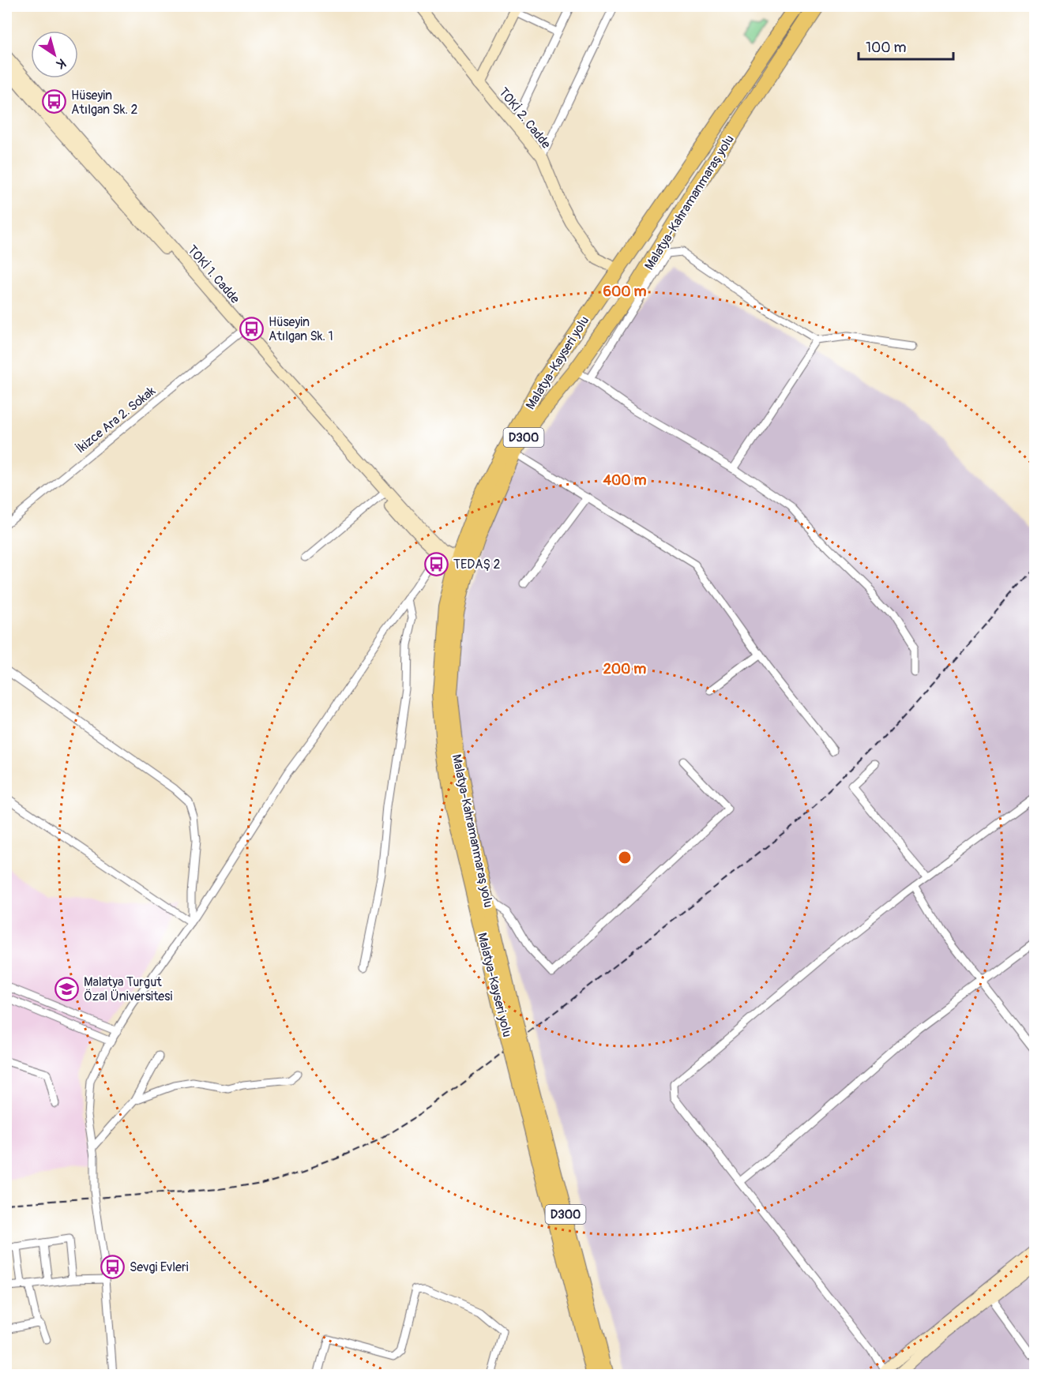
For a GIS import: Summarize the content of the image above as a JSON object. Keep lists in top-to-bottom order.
{
  "streets": {
    "highway": ["Malatya-Kahramanmaraş yolu", "Malatya-Kayseri yolu", "D300"],
    "main road": ["TOKİ 2. Cadde", "TOKİ 1. Cadde"],
    "street": ["İkizce Ara 2. Sokak"]
  },
  "crossings": [
    ["TOKİ 2. Cadde", "Malatya-Kayseri yolu"],
    ["Malatya-Kahramanmaraş yolu", "Malatya-Kayseri yolu"],
    ["TOKİ 1. Cadde", "İkizce Ara 2. Sokak"],
    ["Malatya-Kayseri yolu", "D300"]
  ],
  "places": {
    "bus stop": [
      "Hüseyin Atılgan Sk. 2",
      "Hüseyin Atılgan Sk. 1",
      "TEDAŞ 2",
      "Sevgi Evleri"
    ],
    "school or university": ["Malatya Turgut Özal Üniversitesi"]
  },
  "scale_bar": "100 m",
  "north": "bottom right",
  "rings": ["600 m", "400 m", "200 m"]
}
